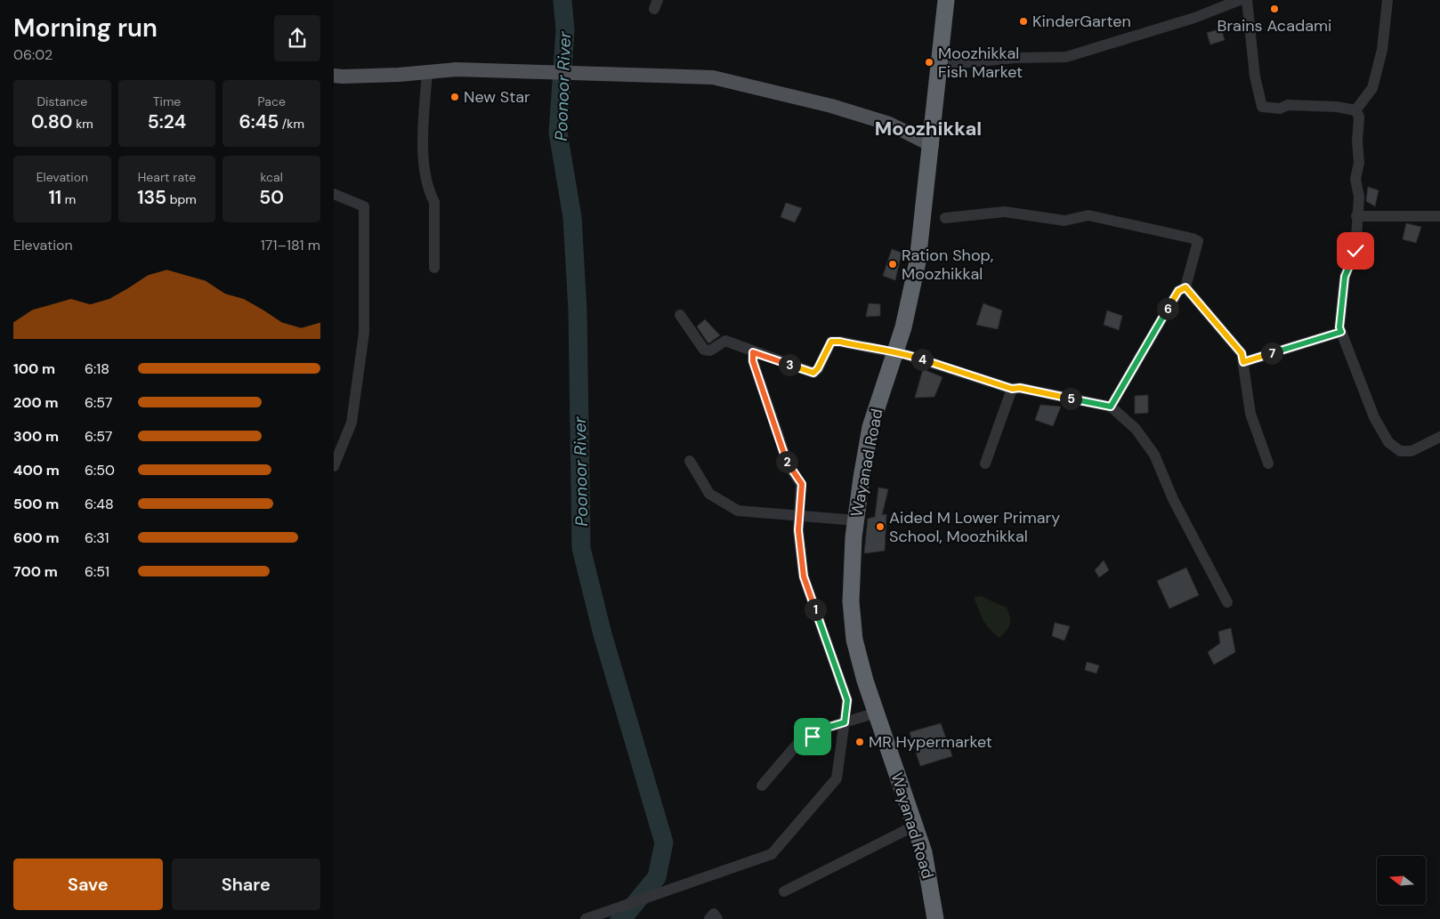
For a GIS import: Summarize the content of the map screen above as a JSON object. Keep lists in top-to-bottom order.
{
  "streets": {
    "highway": ["Wayanad Road"]
  },
  "districts": ["Moozhikkal"],
  "water": ["Poonoor River"],
  "places": [
    "Brains Acadami",
    "KinderGarten",
    "Moozhikkal Fish Market",
    "New Star",
    "Ration Shop, Moozhikkal",
    "Aided M Lower Primary School, Moozhikkal",
    "MR Hypermarket"
  ],
  "north": "left",
  "page": {
    "heading": ["Morning run", "06:02"],
    "stats": [
      ["Distance", "0.80 km"],
      ["Time", "5:24"],
      ["Pace", "6:45 /km"],
      ["Elevation", "11 m"],
      ["Heart rate", "135 bpm"],
      ["kcal", "50"]
    ],
    "chart": ["Elevation", "171–181 m"],
    "pins": [
      "6",
      "7",
      "4",
      "3",
      "5",
      "2",
      "1"
    ],
    "list": [
      {
        "name": "100 m",
        "note": "6:18"
      },
      {
        "name": "200 m",
        "note": "6:57"
      },
      {
        "name": "300 m",
        "note": "6:57"
      },
      {
        "name": "400 m",
        "note": "6:50"
      },
      {
        "name": "500 m",
        "note": "6:48"
      },
      {
        "name": "600 m",
        "note": "6:31"
      },
      {
        "name": "700 m",
        "note": "6:51"
      }
    ],
    "buttons": ["Save", "Share"]
  }
}
